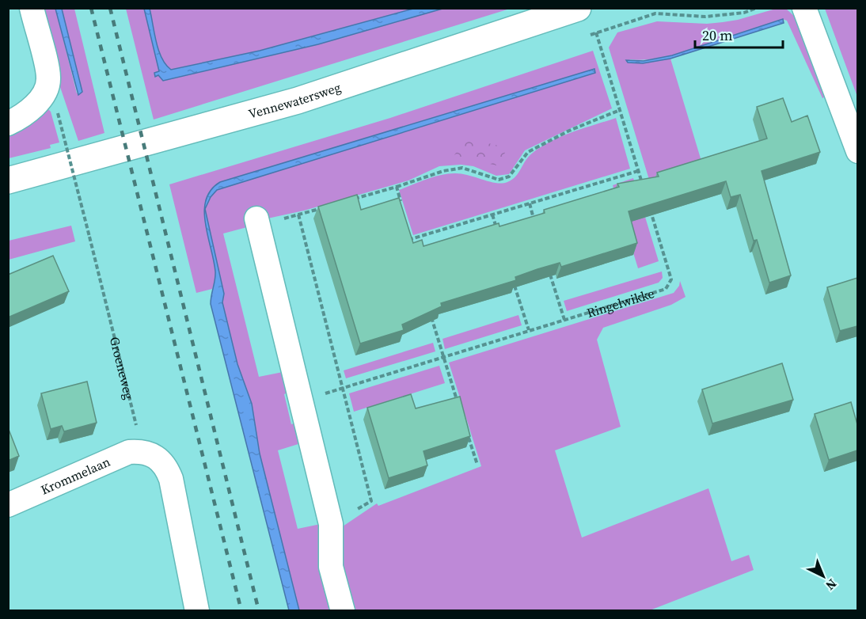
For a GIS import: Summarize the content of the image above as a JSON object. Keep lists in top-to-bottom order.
{
  "streets": {
    "street": ["Vennewatersweg", "Krommelaan"],
    "path": ["Ringelwikke", "Groeneweg"]
  },
  "crossings": [
    ["Groeneweg", "Krommelaan"]
  ],
  "scale_bar": "20 m",
  "north": "bottom right"
}
